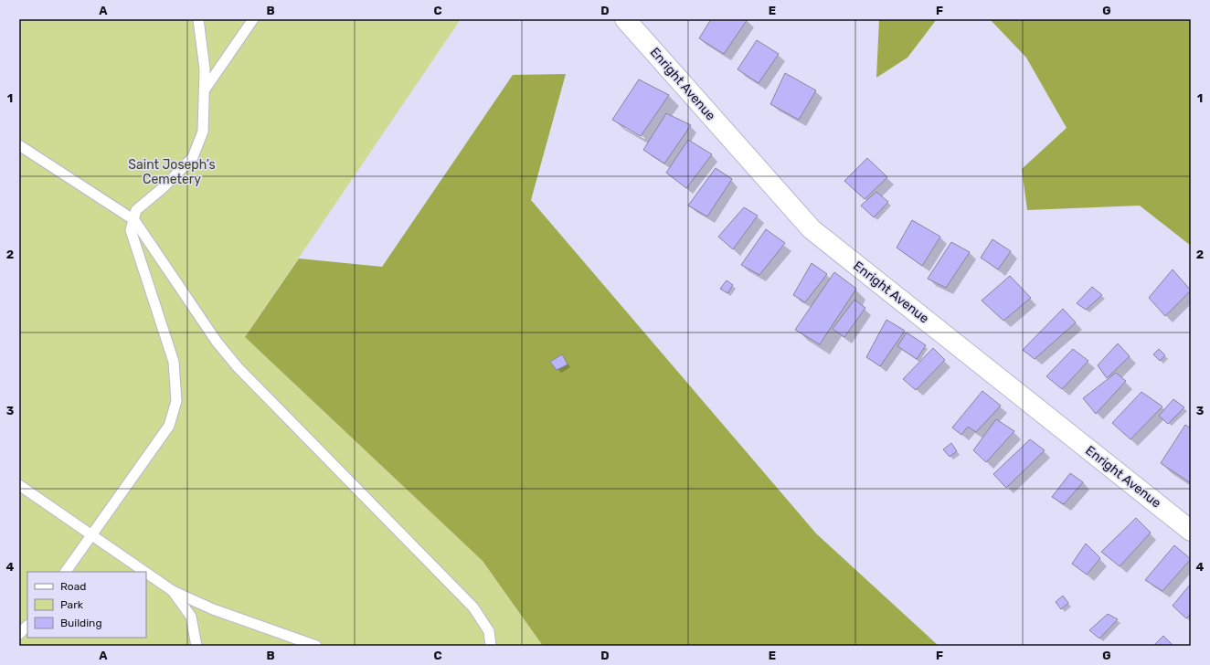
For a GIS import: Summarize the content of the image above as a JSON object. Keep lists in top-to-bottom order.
{
  "streets": {
    "street": ["Enright Avenue"]
  },
  "parks": ["Saint Joseph’s Cemetery"],
  "legend": ["Road", "Park", "Building"],
  "grid": {
    "columns": [
      "A",
      "B",
      "C",
      "D",
      "E",
      "F",
      "G"
    ],
    "rows": [
      "1",
      "2",
      "3",
      "4"
    ]
  }
}
